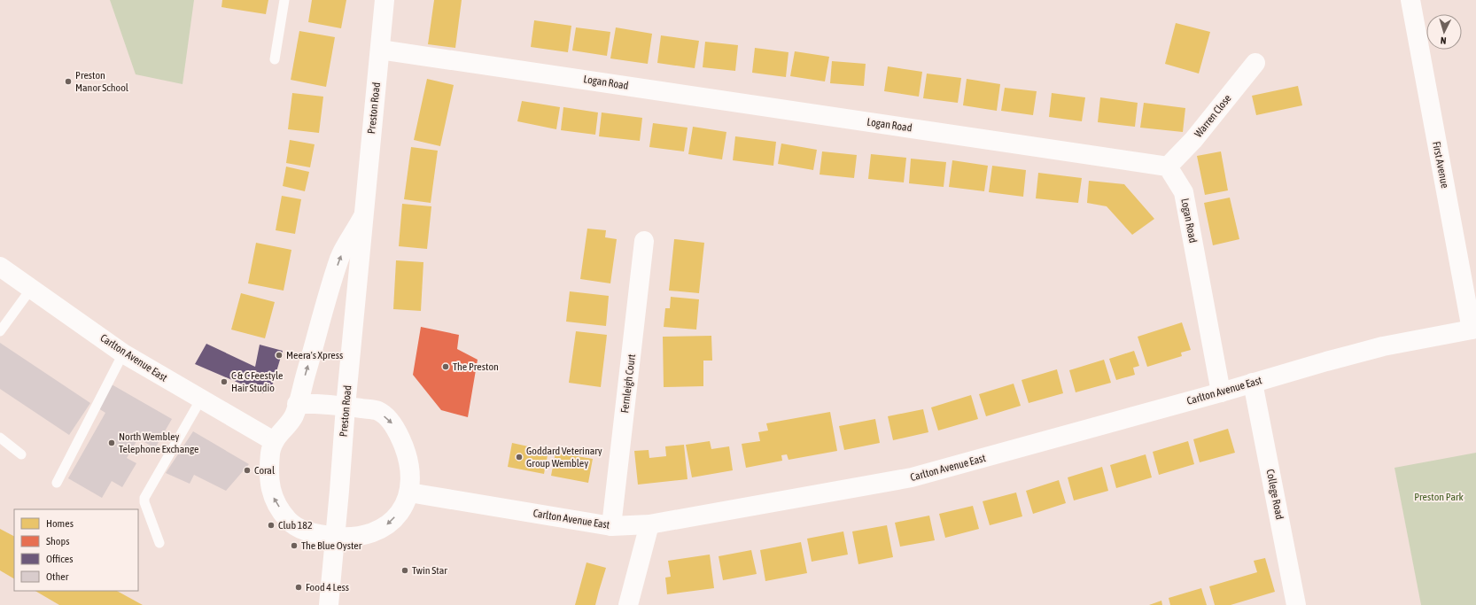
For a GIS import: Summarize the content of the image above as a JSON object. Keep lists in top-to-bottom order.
{
  "streets": {
    "street": [
      "Logan Road",
      "Preston Road",
      "Warren Close",
      "First Avenue",
      "Carlton Avenue East",
      "Fernleigh Court",
      "College Road"
    ]
  },
  "crossings": [
    ["Logan Road", "Preston Road"],
    ["Logan Road", "Warren Close"],
    ["Logan Road", "Carlton Avenue East"],
    ["First Avenue", "Carlton Avenue East"],
    ["Carlton Avenue East", "Fernleigh Court"],
    ["Carlton Avenue East", "College Road"]
  ],
  "parks": ["Preston Park"],
  "places": [
    "Preston Manor School",
    "Meera's Xpress",
    "The Preston",
    "C & C Feestyle Hair Studio",
    "North Wembley Telephone Exchange",
    "Goddard Veterinary Group Wembley",
    "Coral",
    "Club 182",
    "The Blue Oyster",
    "Twin Star",
    "Food 4 Less"
  ],
  "legend": [
    "Homes",
    "Shops",
    "Offices",
    "Other"
  ],
  "north": "bottom"
}
